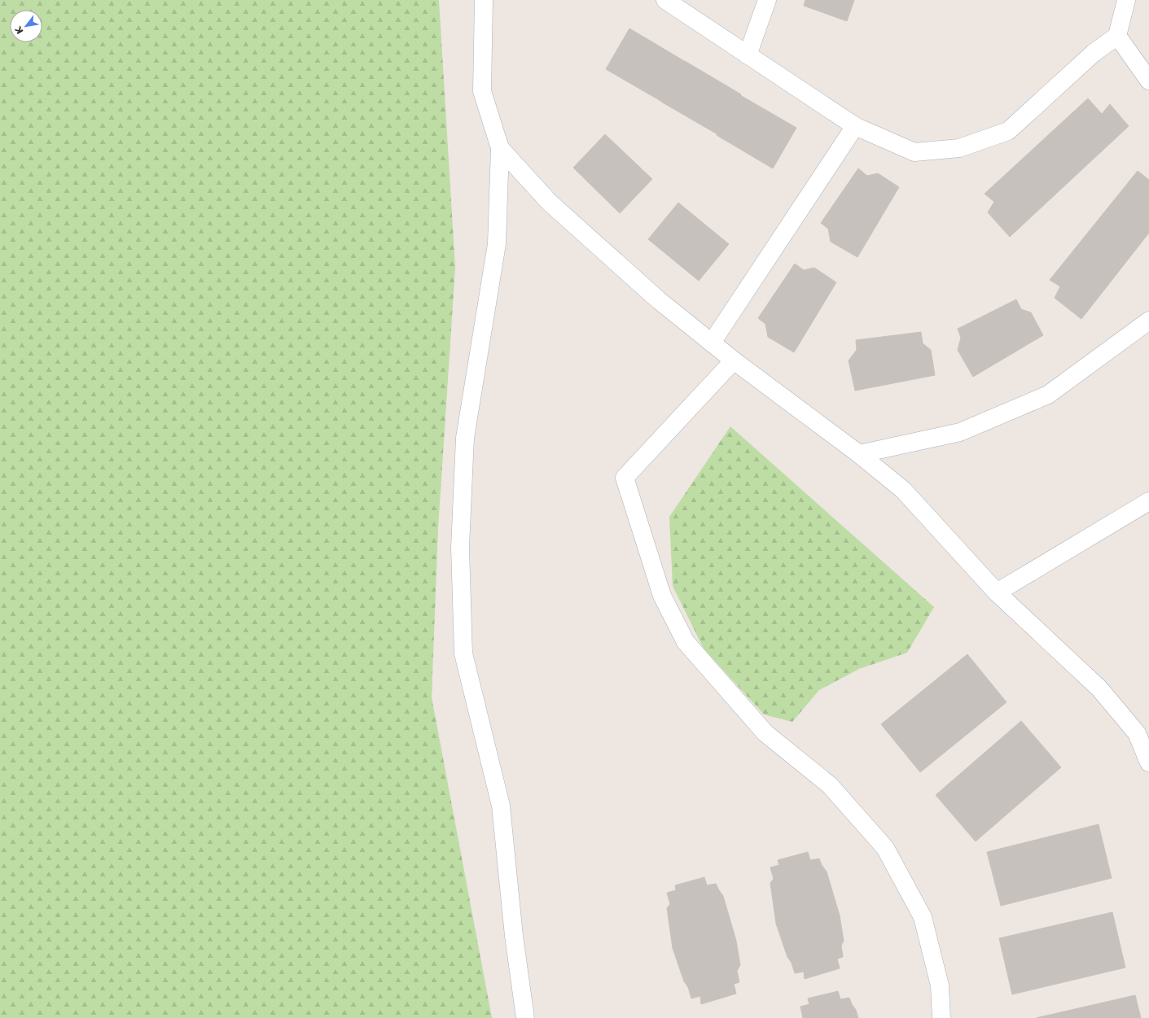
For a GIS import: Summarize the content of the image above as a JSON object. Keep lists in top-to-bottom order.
{
  "north": "bottom left"
}
